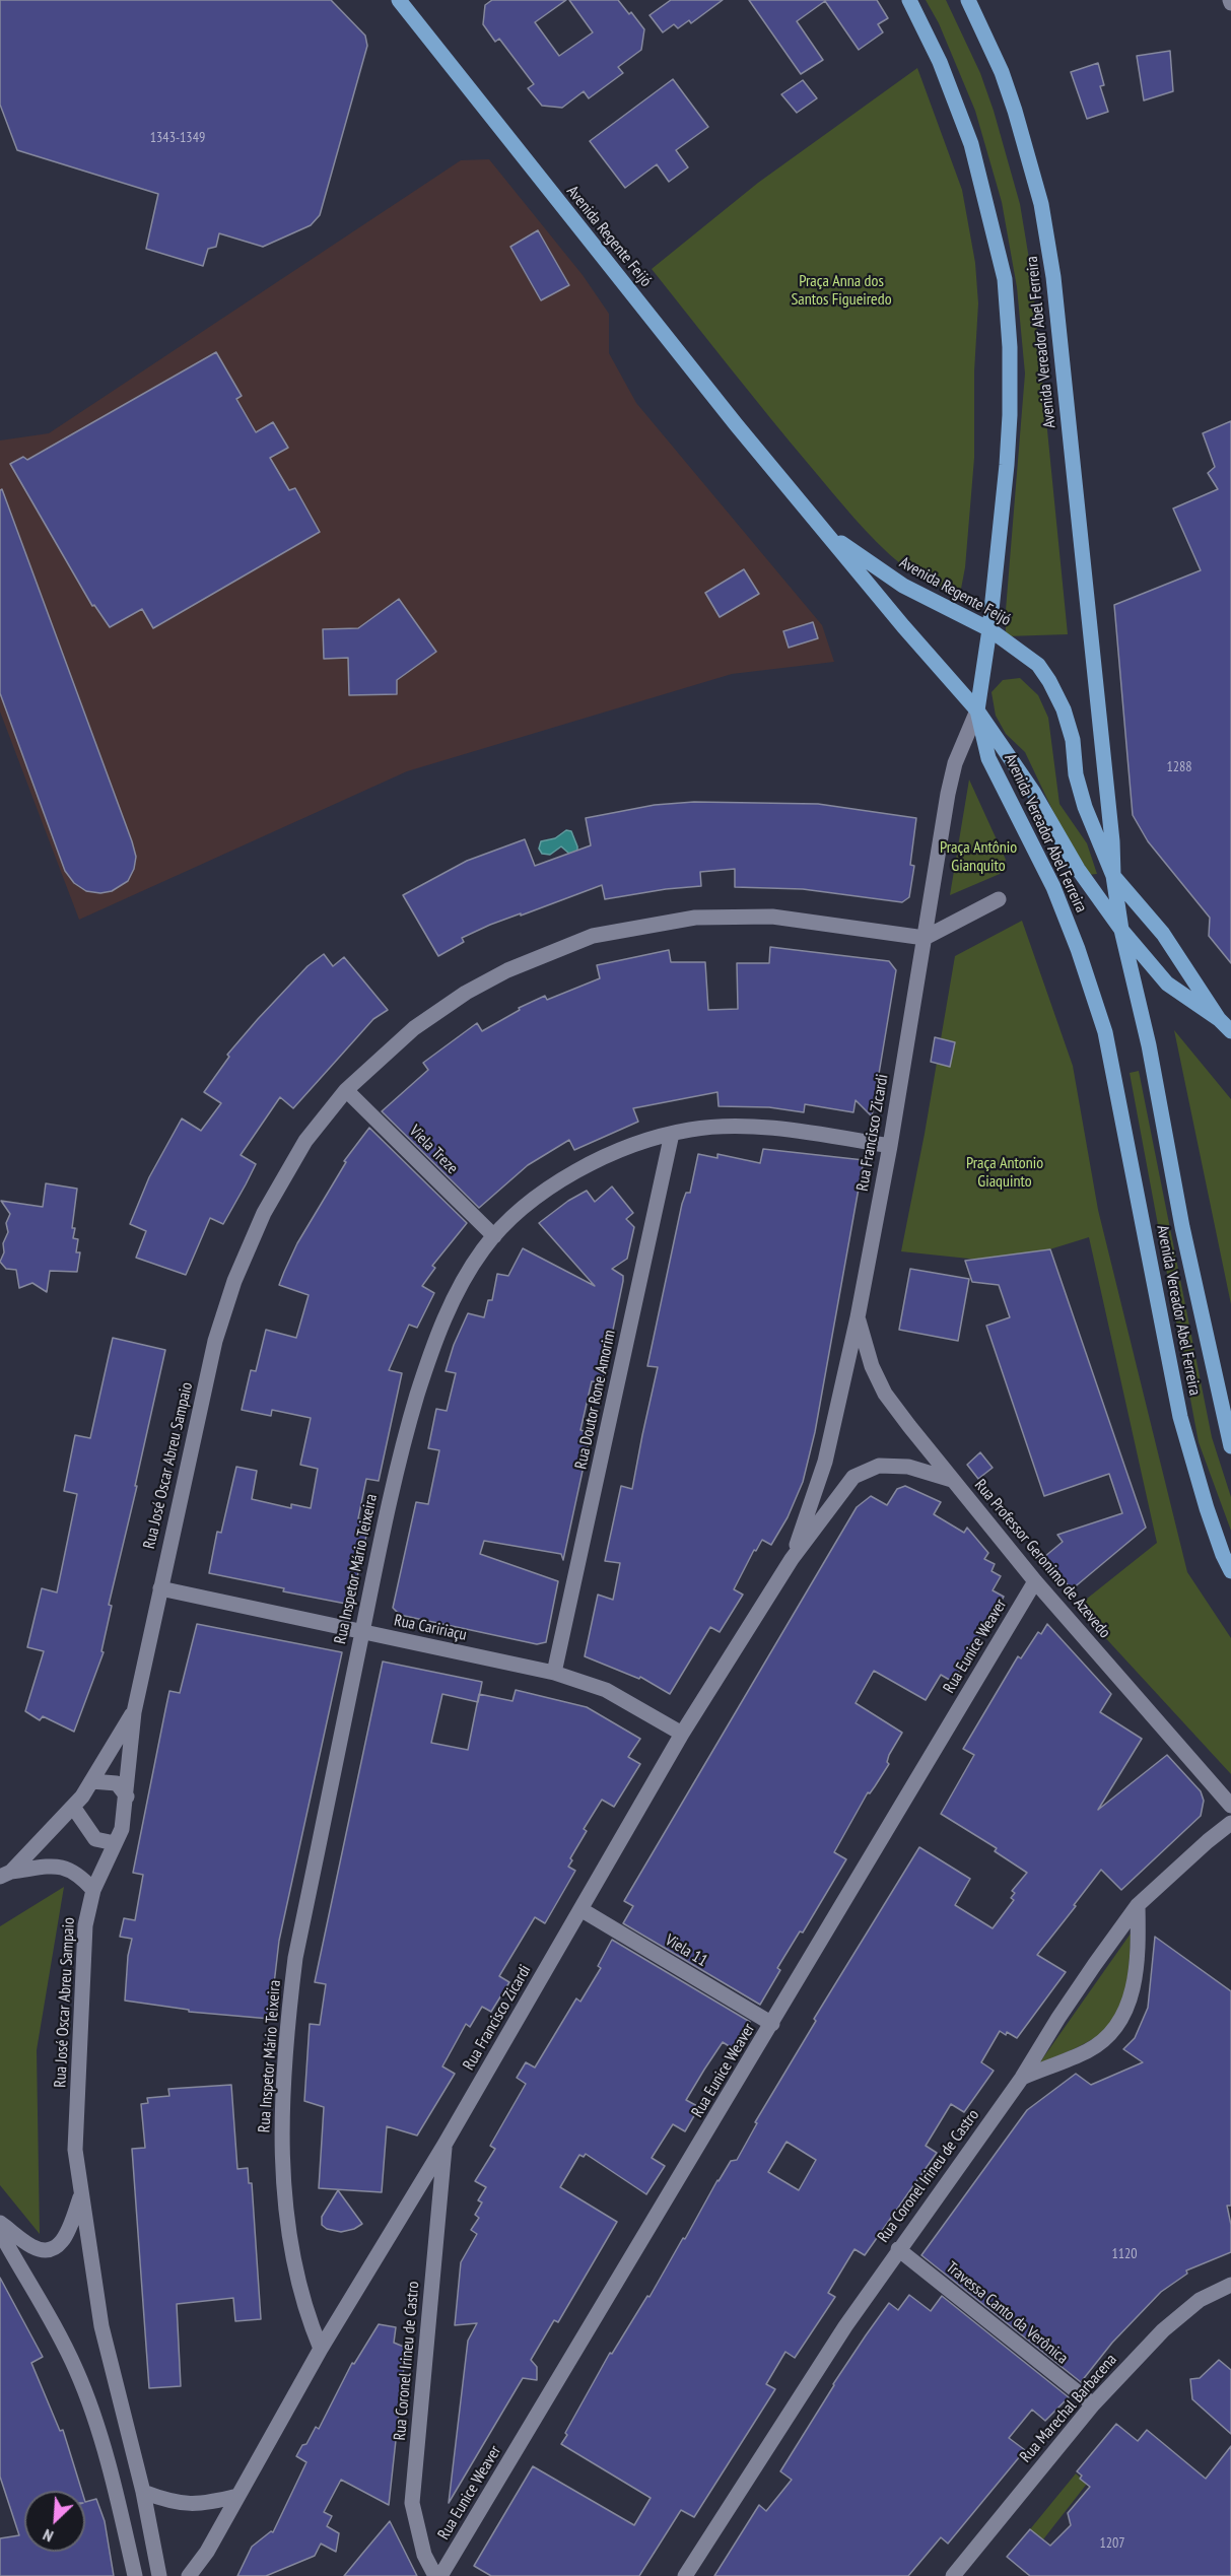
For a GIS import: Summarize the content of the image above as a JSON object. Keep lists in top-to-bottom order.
{
  "streets": {
    "main road": ["Avenida Regente Feijó", "Avenida Vereador Abel Ferreira"],
    "street": [
      "Rua Francisco Zicardi",
      "Viela Treze",
      "Rua Doutor Rone Amorim",
      "Rua José Oscar Abreu Sampaio",
      "Rua Professor Geronimo de Azevedo",
      "Rua Inspetor Mário Teixeira",
      "Rua Caririaçu",
      "Rua Eunice Weaver",
      "Viela 11",
      "Rua Coronel Irineu de Castro",
      "Travessa Canto da Verônica",
      "Rua Marechal Barbacena"
    ]
  },
  "crossings": [
    ["Avenida Regente Feijó", "Avenida Vereador Abel Ferreira"],
    ["Avenida Regente Feijó", "Rua Francisco Zicardi"],
    ["Avenida Vereador Abel Ferreira", "Rua Francisco Zicardi"],
    ["Rua Francisco Zicardi", "Rua José Oscar Abreu Sampaio"],
    ["Rua Francisco Zicardi", "Rua Professor Geronimo de Azevedo"],
    ["Rua Francisco Zicardi", "Rua Inspetor Mário Teixeira"],
    ["Rua Francisco Zicardi", "Rua Caririaçu"],
    ["Rua Francisco Zicardi", "Viela 11"],
    ["Rua Francisco Zicardi", "Rua Coronel Irineu de Castro"],
    ["Viela Treze", "Rua José Oscar Abreu Sampaio"],
    ["Viela Treze", "Rua Inspetor Mário Teixeira"],
    ["Rua Doutor Rone Amorim", "Rua Inspetor Mário Teixeira"],
    ["Rua Doutor Rone Amorim", "Rua Caririaçu"],
    ["Rua José Oscar Abreu Sampaio", "Rua Caririaçu"],
    ["Rua Professor Geronimo de Azevedo", "Rua Eunice Weaver"],
    ["Rua Inspetor Mário Teixeira", "Rua Caririaçu"],
    ["Rua Eunice Weaver", "Viela 11"],
    ["Rua Coronel Irineu de Castro", "Travessa Canto da Verônica"],
    ["Travessa Canto da Verônica", "Rua Marechal Barbacena"]
  ],
  "parks": ["Praça Anna dos Santos Figueiredo", "Praça Antônio Gianquito", "Praça Antonio Giaquinto"],
  "house_numbers": [
    "1343-1349",
    "1288",
    "1120",
    "1207"
  ],
  "north": "bottom left"
}
